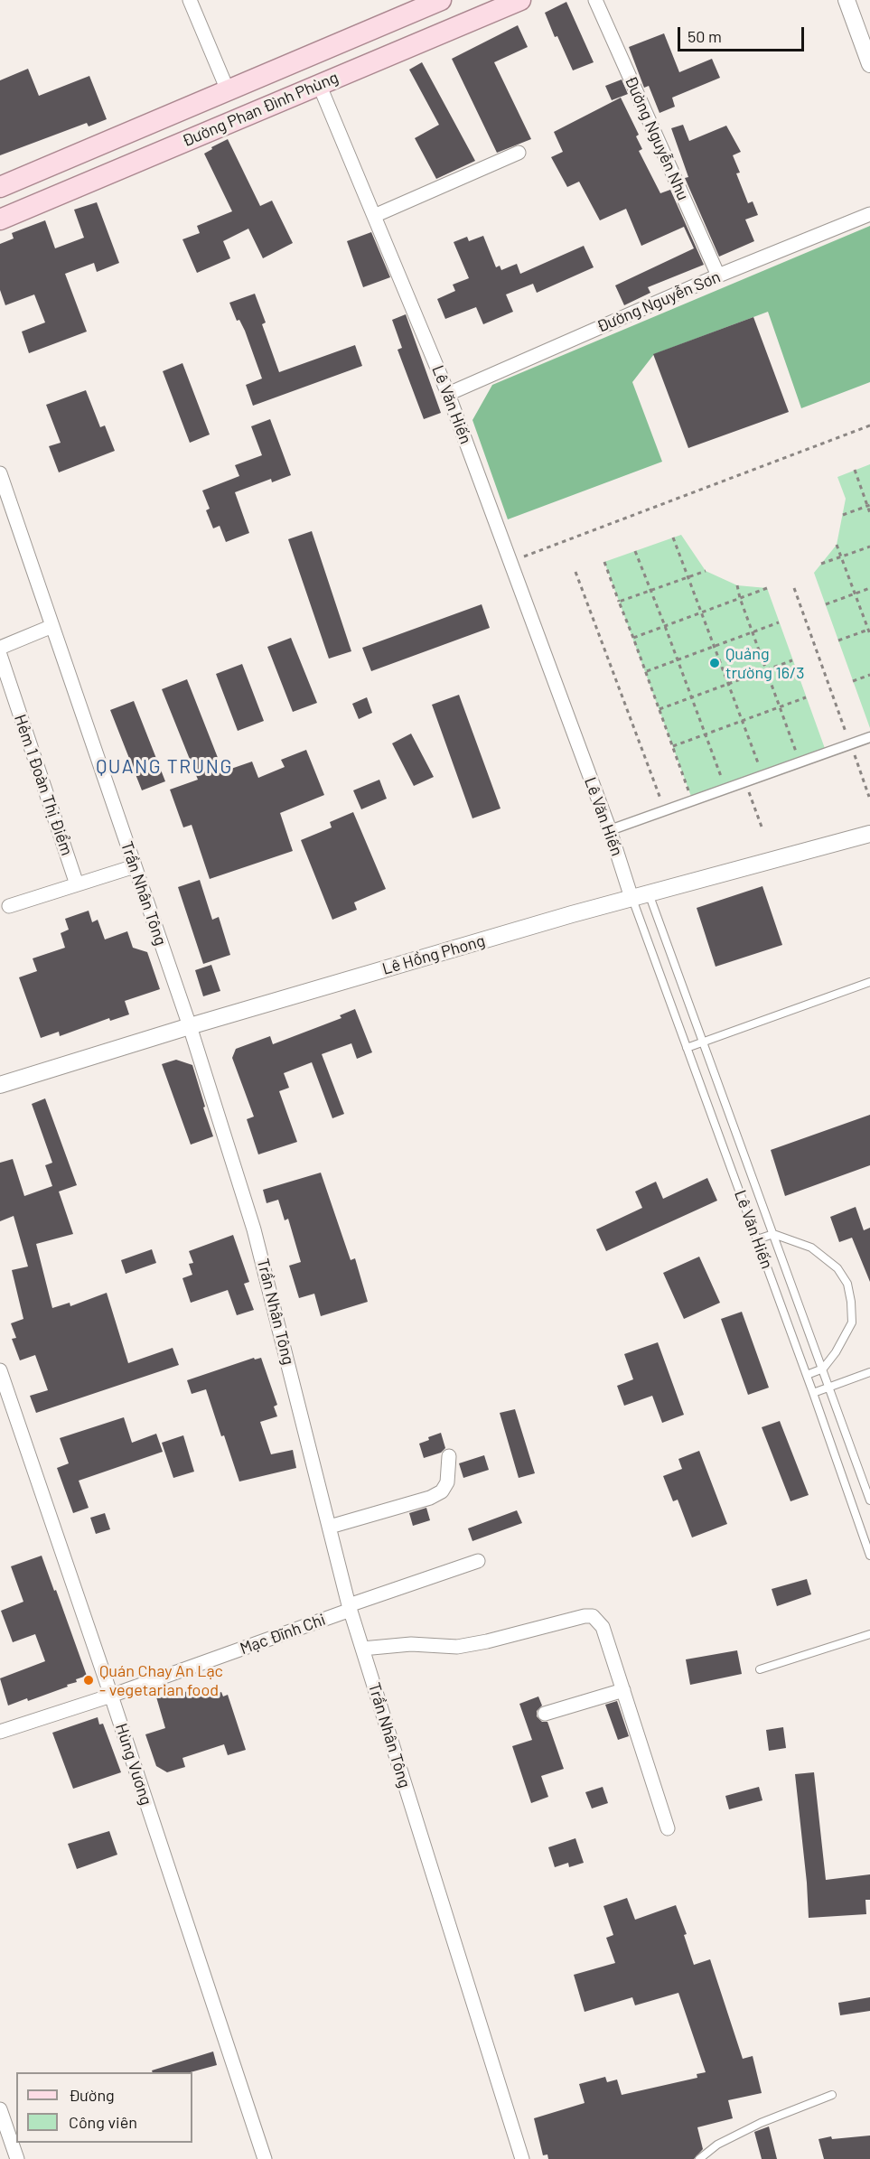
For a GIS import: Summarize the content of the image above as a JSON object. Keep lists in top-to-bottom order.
{
  "streets": {
    "main road": ["Đường Phan Đình Phùng"],
    "street": [
      "Đường Nguyễn Nhu",
      "Đường Nguyễn Sơn",
      "Lê Văn Hiến",
      "Hẻm 1 Đoàn Thị Điểm",
      "Trần Nhân Tông",
      "Lê Hồng Phong",
      "Mạc Đĩnh Chi",
      "Hùng Vương"
    ]
  },
  "crossings": [
    ["Đường Phan Đình Phùng", "Lê Văn Hiến"],
    ["Đường Nguyễn Nhu", "Đường Nguyễn Sơn"],
    ["Đường Nguyễn Sơn", "Lê Văn Hiến"],
    ["Lê Văn Hiến", "Lê Hồng Phong"],
    ["Trần Nhân Tông", "Lê Hồng Phong"],
    ["Trần Nhân Tông", "Mạc Đĩnh Chi"],
    ["Mạc Đĩnh Chi", "Hùng Vương"]
  ],
  "districts": ["QUANG TRUNG"],
  "places": ["Quảng trường 16/3", "Quán Chay An Lạc - vegetarian food"],
  "legend": ["Đường", "Công viên"],
  "scale_bar": "50 m"
}
